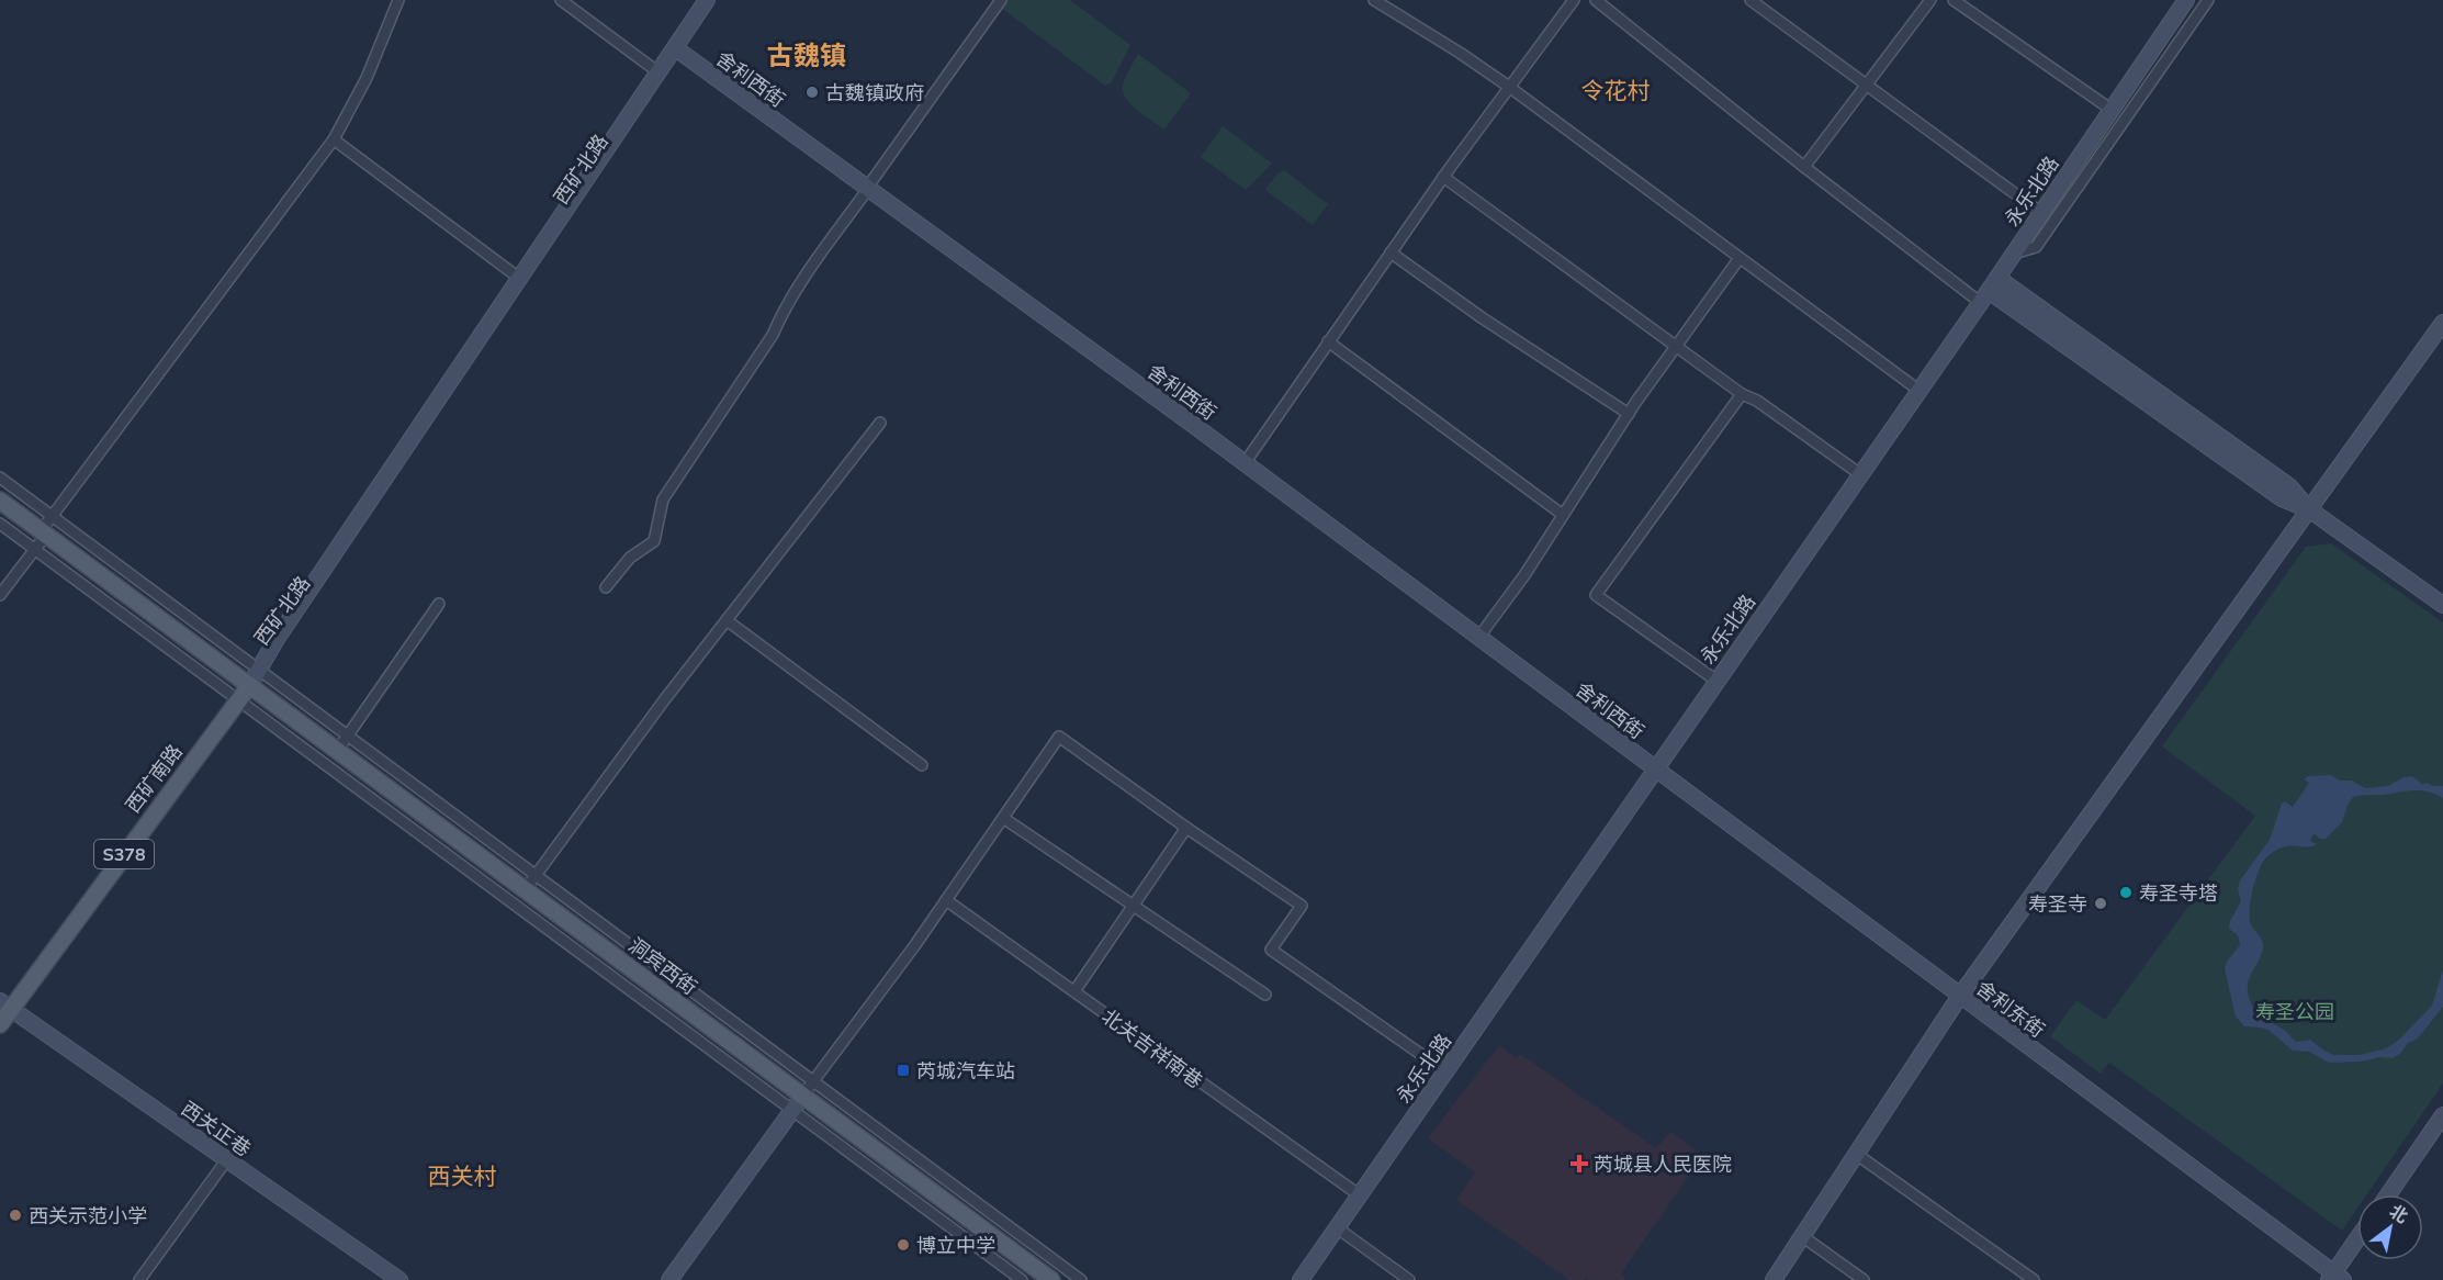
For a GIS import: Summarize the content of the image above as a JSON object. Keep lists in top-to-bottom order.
{
  "streets": {
    "main road": ["西矿南路", "S378", "洞宾西街"],
    "street": [
      "舍利西街",
      "西矿北路",
      "永乐北路",
      "舍利东街",
      "北关吉祥南巷",
      "西关正巷"
    ]
  },
  "crossings": [
    ["舍利西街", "西矿北路"],
    ["舍利西街", "永乐北路"],
    ["舍利西街", "舍利东街"],
    ["永乐北路", "舍利东街"],
    ["永乐北路", "北关吉祥南巷"],
    ["西矿南路", "洞宾西街"],
    ["西矿南路", "西关正巷"]
  ],
  "districts": ["古魏镇", "令花村", "西关村"],
  "parks": ["寿圣公园"],
  "places": {
    "other": [
      "古魏镇政府",
      "寿圣寺塔",
      "寿圣寺",
      "西关示范小学",
      "博立中学"
    ],
    "transit": ["芮城汽车站"],
    "health": ["芮城县人民医院"]
  },
  "north": "top right"
}
